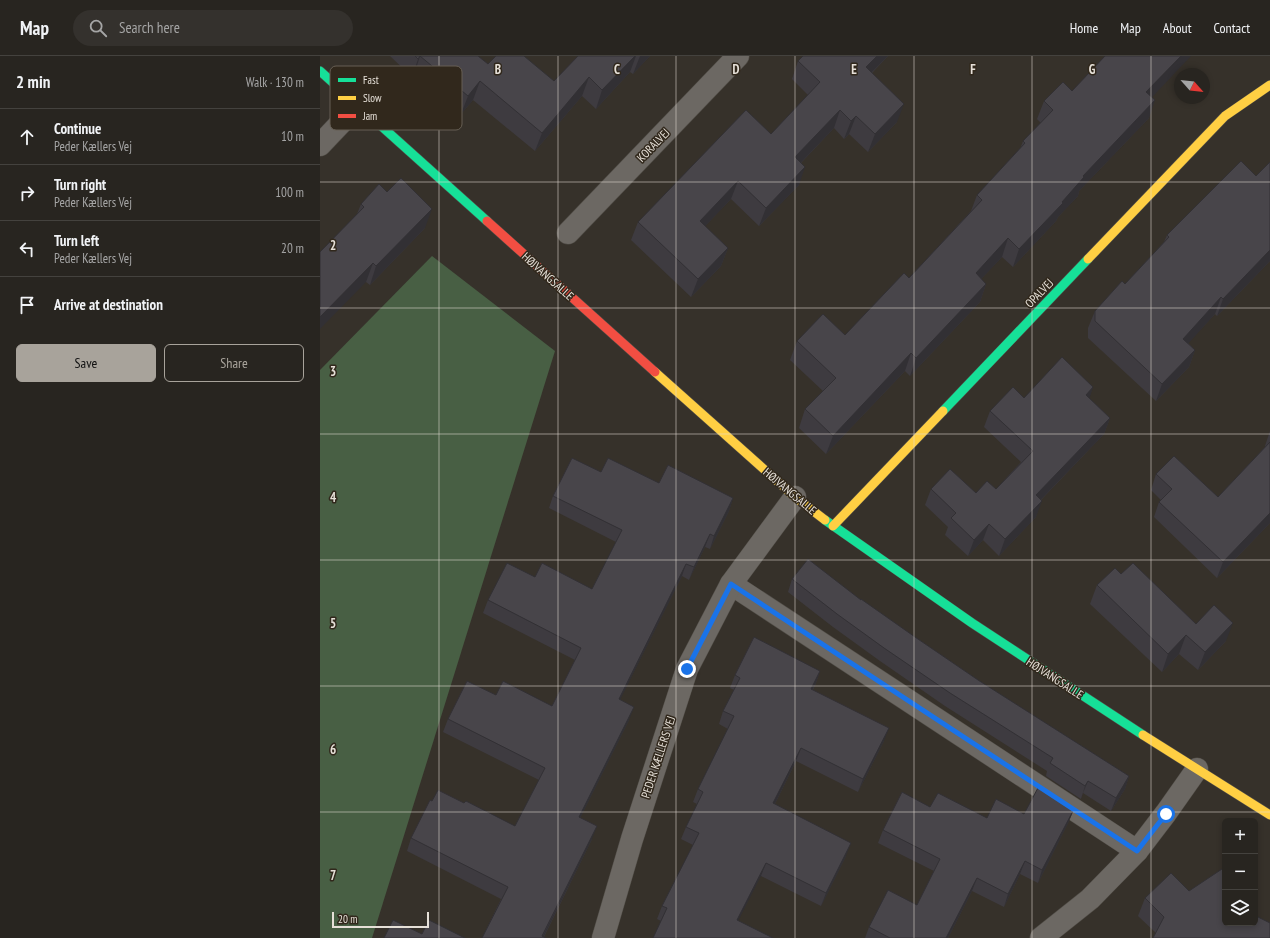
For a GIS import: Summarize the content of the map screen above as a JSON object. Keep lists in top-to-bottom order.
{
  "streets": {
    "street": [
      "KORALVEJ",
      "HØJVANGSALLE",
      "OPALVEJ",
      "PEDER KÆLLERS VEJ"
    ]
  },
  "crossings": [
    ["HØJVANGSALLE", "OPALVEJ"],
    ["HØJVANGSALLE", "PEDER KÆLLERS VEJ"]
  ],
  "legend": ["Fast", "Slow", "Jam"],
  "scale_bar": "20 m",
  "north": "bottom right",
  "page": {
    "header": "Map",
    "search": "Search here",
    "nav": [
      "Home",
      "Map",
      "About",
      "Contact"
    ],
    "heading": ["2 min", "Walk · 130 m"],
    "list": [
      ["Continue", "Peder Kællers Vej", "10 m"],
      ["Turn right", "Peder Kællers Vej", "100 m"],
      ["Turn left", "Peder Kællers Vej", "20 m"],
      "Arrive at destination"
    ],
    "buttons": ["Save", "Share"],
    "map_buttons": ["+", "−"],
    "scale": "20 m"
  },
  "grid": {
    "columns": [
      "B",
      "C",
      "D",
      "E",
      "F",
      "G"
    ],
    "rows": [
      "2",
      "3",
      "4",
      "5",
      "6",
      "7"
    ]
  }
}
